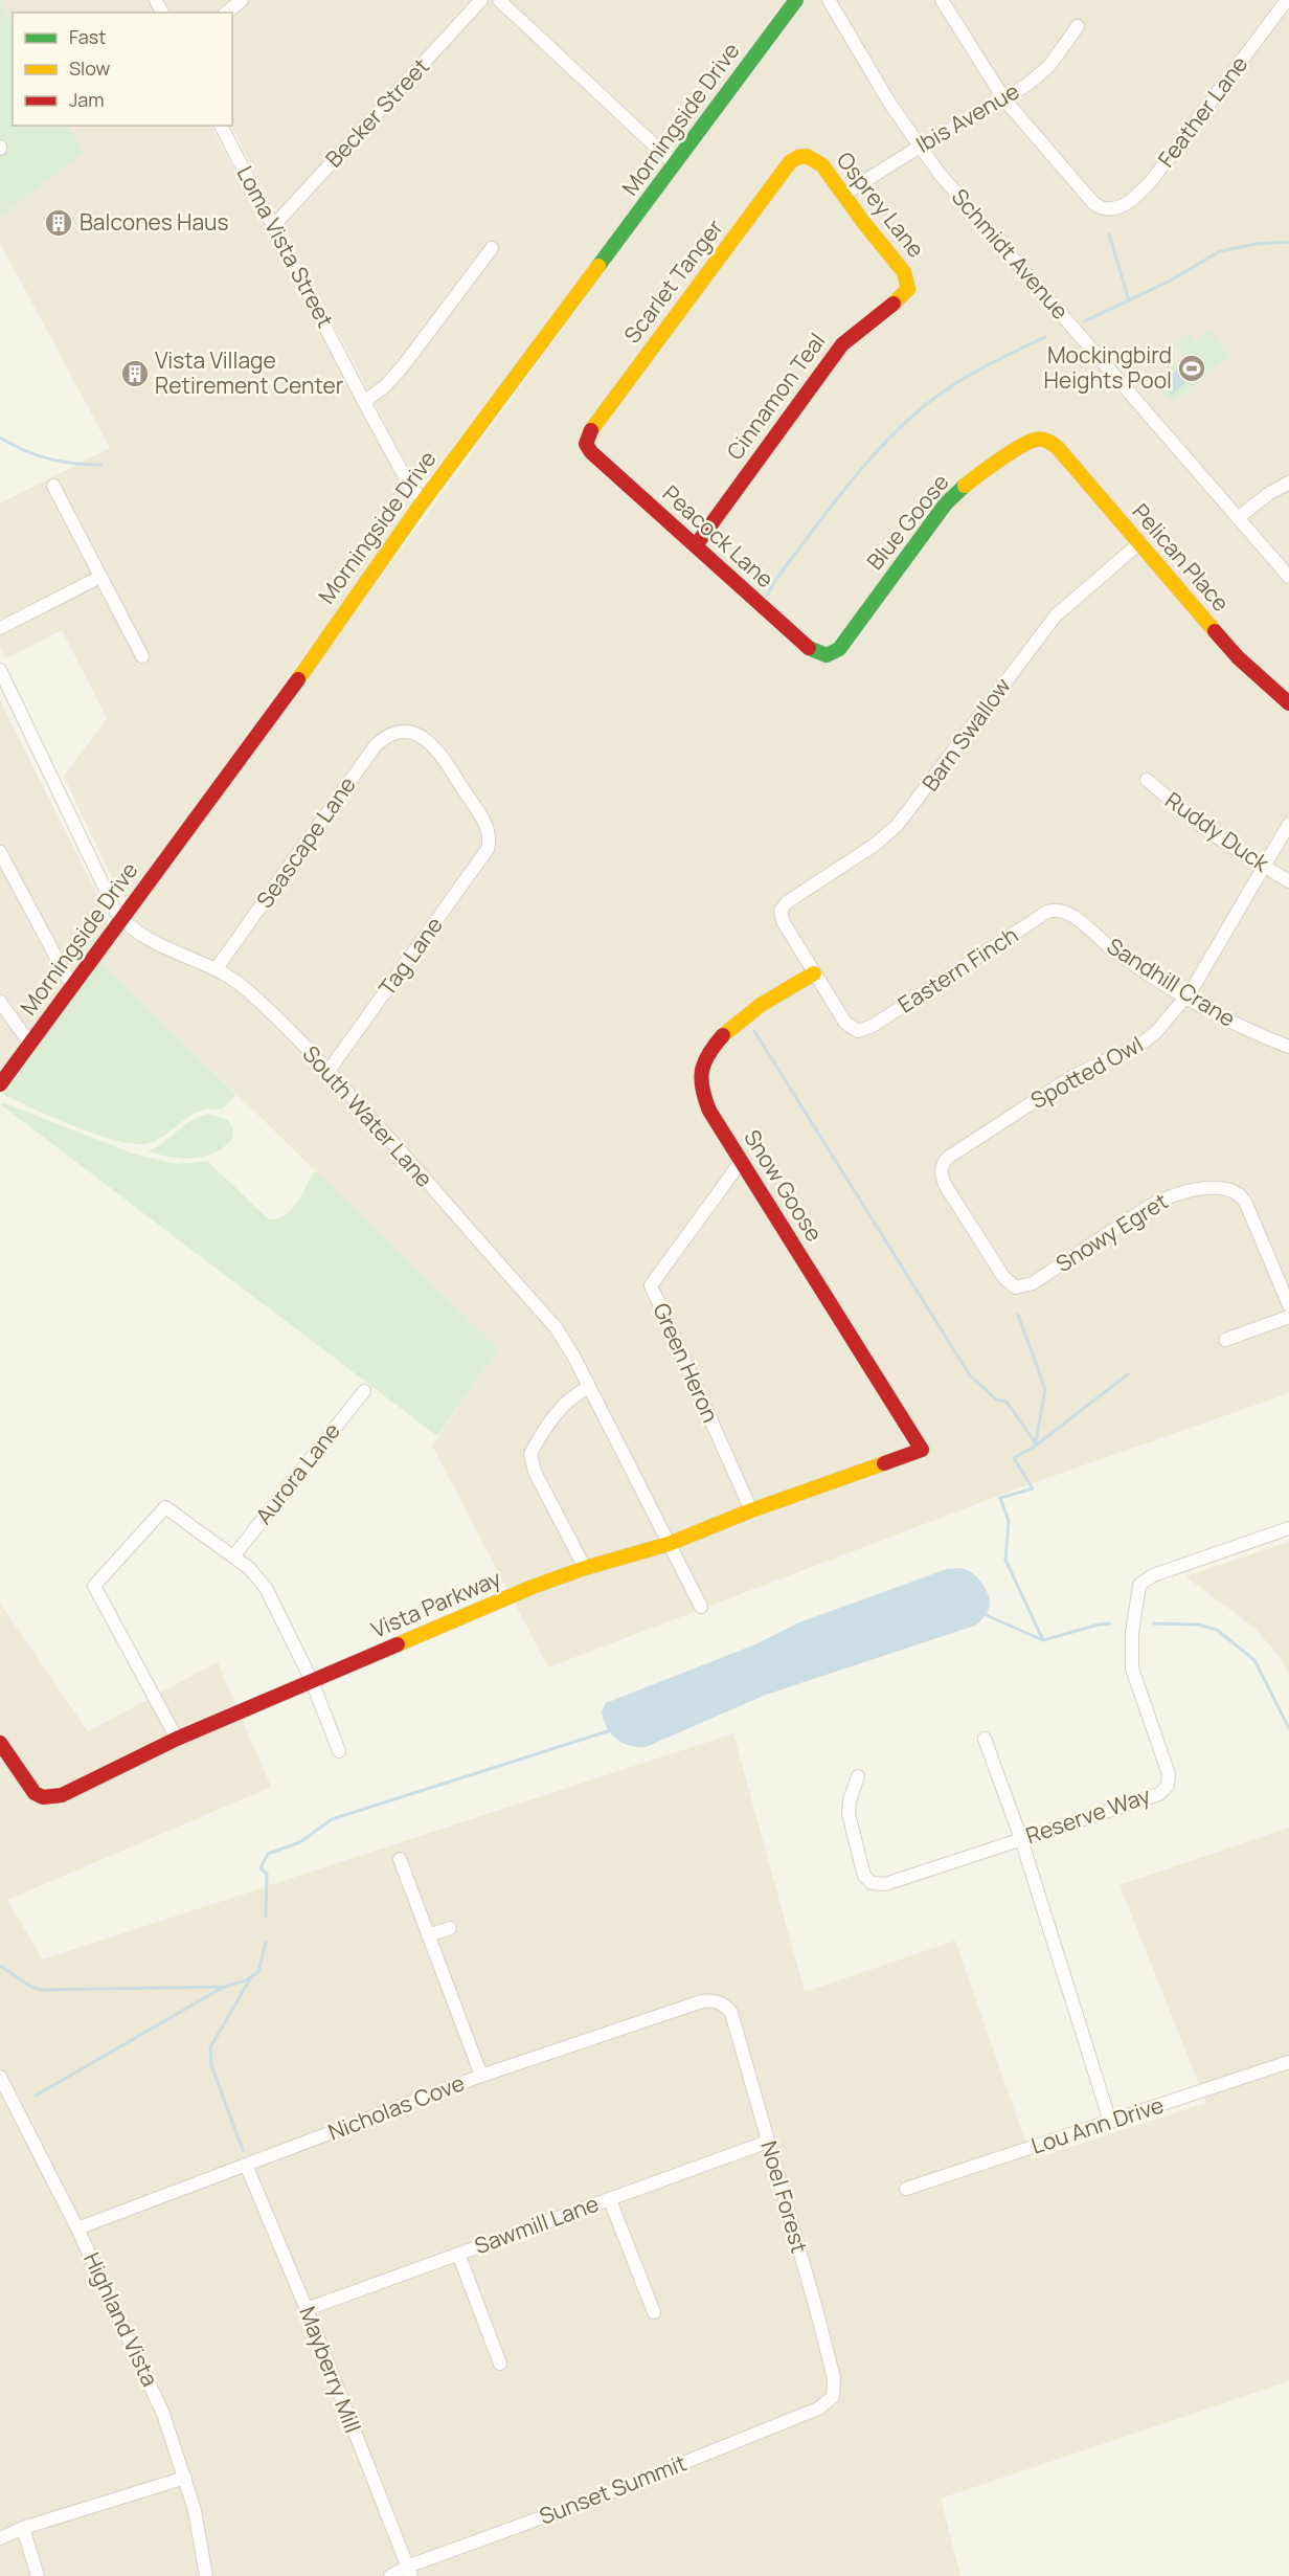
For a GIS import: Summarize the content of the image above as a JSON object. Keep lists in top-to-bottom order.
{
  "streets": {
    "street": [
      "Feather Lane",
      "Becker Street",
      "Ibis Avenue",
      "Morningside Drive",
      "Osprey Lane",
      "Loma Vista Street",
      "Schmidt Avenue",
      "Scarlet Tanger",
      "Cinnamon Teal",
      "Blue Goose",
      "Peacock Lane",
      "Pelican Place",
      "Barn Swallow",
      "Ruddy Duck",
      "Seascape Lane",
      "Tag Lane",
      "Eastern Finch",
      "Sandhill Crane",
      "Spotted Owl",
      "South Water Lane",
      "Snow Goose",
      "Snowy Egret",
      "Green Heron",
      "Aurora Lane",
      "Vista Parkway",
      "Reserve Way",
      "Nicholas Cove",
      "Lou Ann Drive",
      "Noel Forest",
      "Sawmill Lane",
      "Highland Vista",
      "Mayberry Mill",
      "Sunset Summit"
    ]
  },
  "crossings": [
    ["Feather Lane", "Ibis Avenue"],
    ["Becker Street", "Loma Vista Street"],
    ["Ibis Avenue", "Osprey Lane"],
    ["Ibis Avenue", "Schmidt Avenue"],
    ["Morningside Drive", "Loma Vista Street"],
    ["Morningside Drive", "South Water Lane"],
    ["Osprey Lane", "Scarlet Tanger"],
    ["Osprey Lane", "Cinnamon Teal"],
    ["Scarlet Tanger", "Peacock Lane"],
    ["Cinnamon Teal", "Peacock Lane"],
    ["Blue Goose", "Peacock Lane"],
    ["Blue Goose", "Pelican Place"],
    ["Pelican Place", "Barn Swallow"],
    ["Barn Swallow", "Eastern Finch"],
    ["Barn Swallow", "Snow Goose"],
    ["Ruddy Duck", "Spotted Owl"],
    ["Seascape Lane", "Tag Lane"],
    ["Seascape Lane", "South Water Lane"],
    ["Tag Lane", "South Water Lane"],
    ["Eastern Finch", "Sandhill Crane"],
    ["Eastern Finch", "Snow Goose"],
    ["Sandhill Crane", "Spotted Owl"],
    ["Spotted Owl", "Snowy Egret"],
    ["South Water Lane", "Vista Parkway"],
    ["Snow Goose", "Green Heron"],
    ["Snow Goose", "Vista Parkway"],
    ["Green Heron", "Vista Parkway"],
    ["Nicholas Cove", "Noel Forest"],
    ["Nicholas Cove", "Highland Vista"],
    ["Nicholas Cove", "Mayberry Mill"],
    ["Noel Forest", "Sawmill Lane"],
    ["Noel Forest", "Sunset Summit"],
    ["Sawmill Lane", "Mayberry Mill"],
    ["Mayberry Mill", "Sunset Summit"]
  ],
  "places": {
    "building": ["Balcones Haus", "Vista Village Retirement Center"],
    "sports": ["Mockingbird Heights Pool"]
  },
  "legend": ["Fast", "Slow", "Jam"]
}
